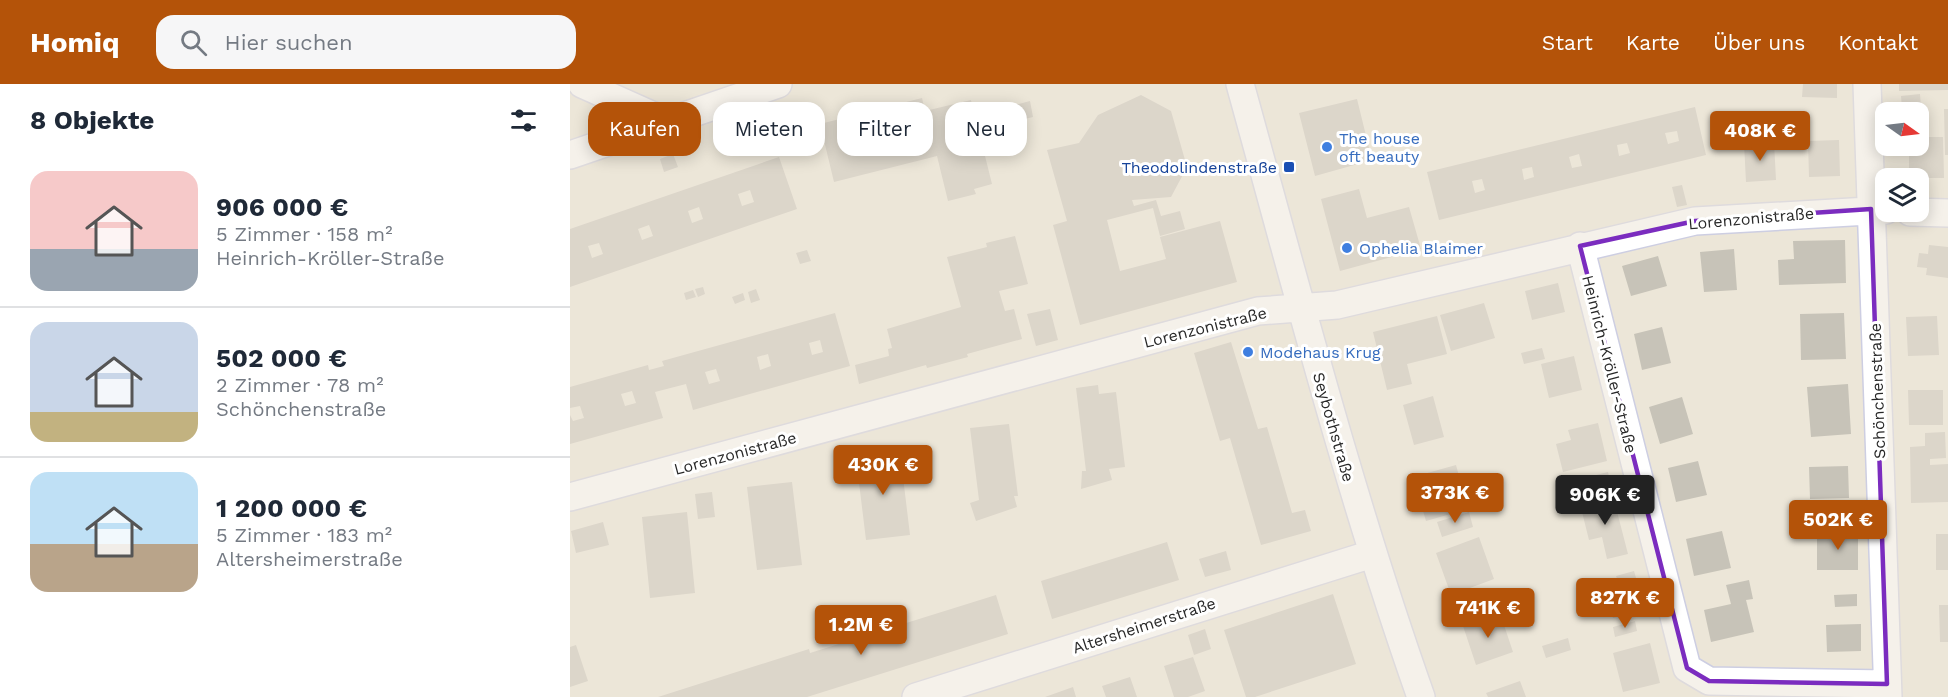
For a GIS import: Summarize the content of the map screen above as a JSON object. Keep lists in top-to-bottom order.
{
  "streets": {
    "street": [
      "Lorenzonistraße",
      "Heinrich-Kröller-Straße",
      "Schönchenstraße",
      "Seybothstraße",
      "Altersheimerstraße"
    ]
  },
  "crossings": [
    ["Lorenzonistraße", "Heinrich-Kröller-Straße"],
    ["Lorenzonistraße", "Seybothstraße"],
    ["Heinrich-Kröller-Straße", "Schönchenstraße"],
    ["Seybothstraße", "Altersheimerstraße"]
  ],
  "places": {
    "other": ["The house oft beauty", "Ophelia Blaimer", "Modehaus Krug"],
    "transit": ["Theodolindenstraße"]
  },
  "north": "right",
  "page": {
    "header": "Homiq",
    "search": "Hier suchen",
    "nav": [
      "Start",
      "Karte",
      "Über uns",
      "Kontakt"
    ],
    "heading": "8 Objekte",
    "chip": [
      "Kaufen",
      "Mieten",
      "Filter",
      "Neu"
    ],
    "price": [
      "408K €",
      "430K €",
      "373K €",
      "906K €",
      "502K €",
      "827K €",
      "741K €",
      "1.2M €"
    ],
    "list": [
      {
        "name": "906 000 €",
        "note": "5 Zimmer · 158 m² · Heinrich-Kröller-Straße"
      },
      {
        "name": "502 000 €",
        "note": "2 Zimmer · 78 m² · Schönchenstraße"
      },
      {
        "name": "1 200 000 €",
        "note": "5 Zimmer · 183 m² · Altersheimerstraße"
      }
    ]
  }
}
